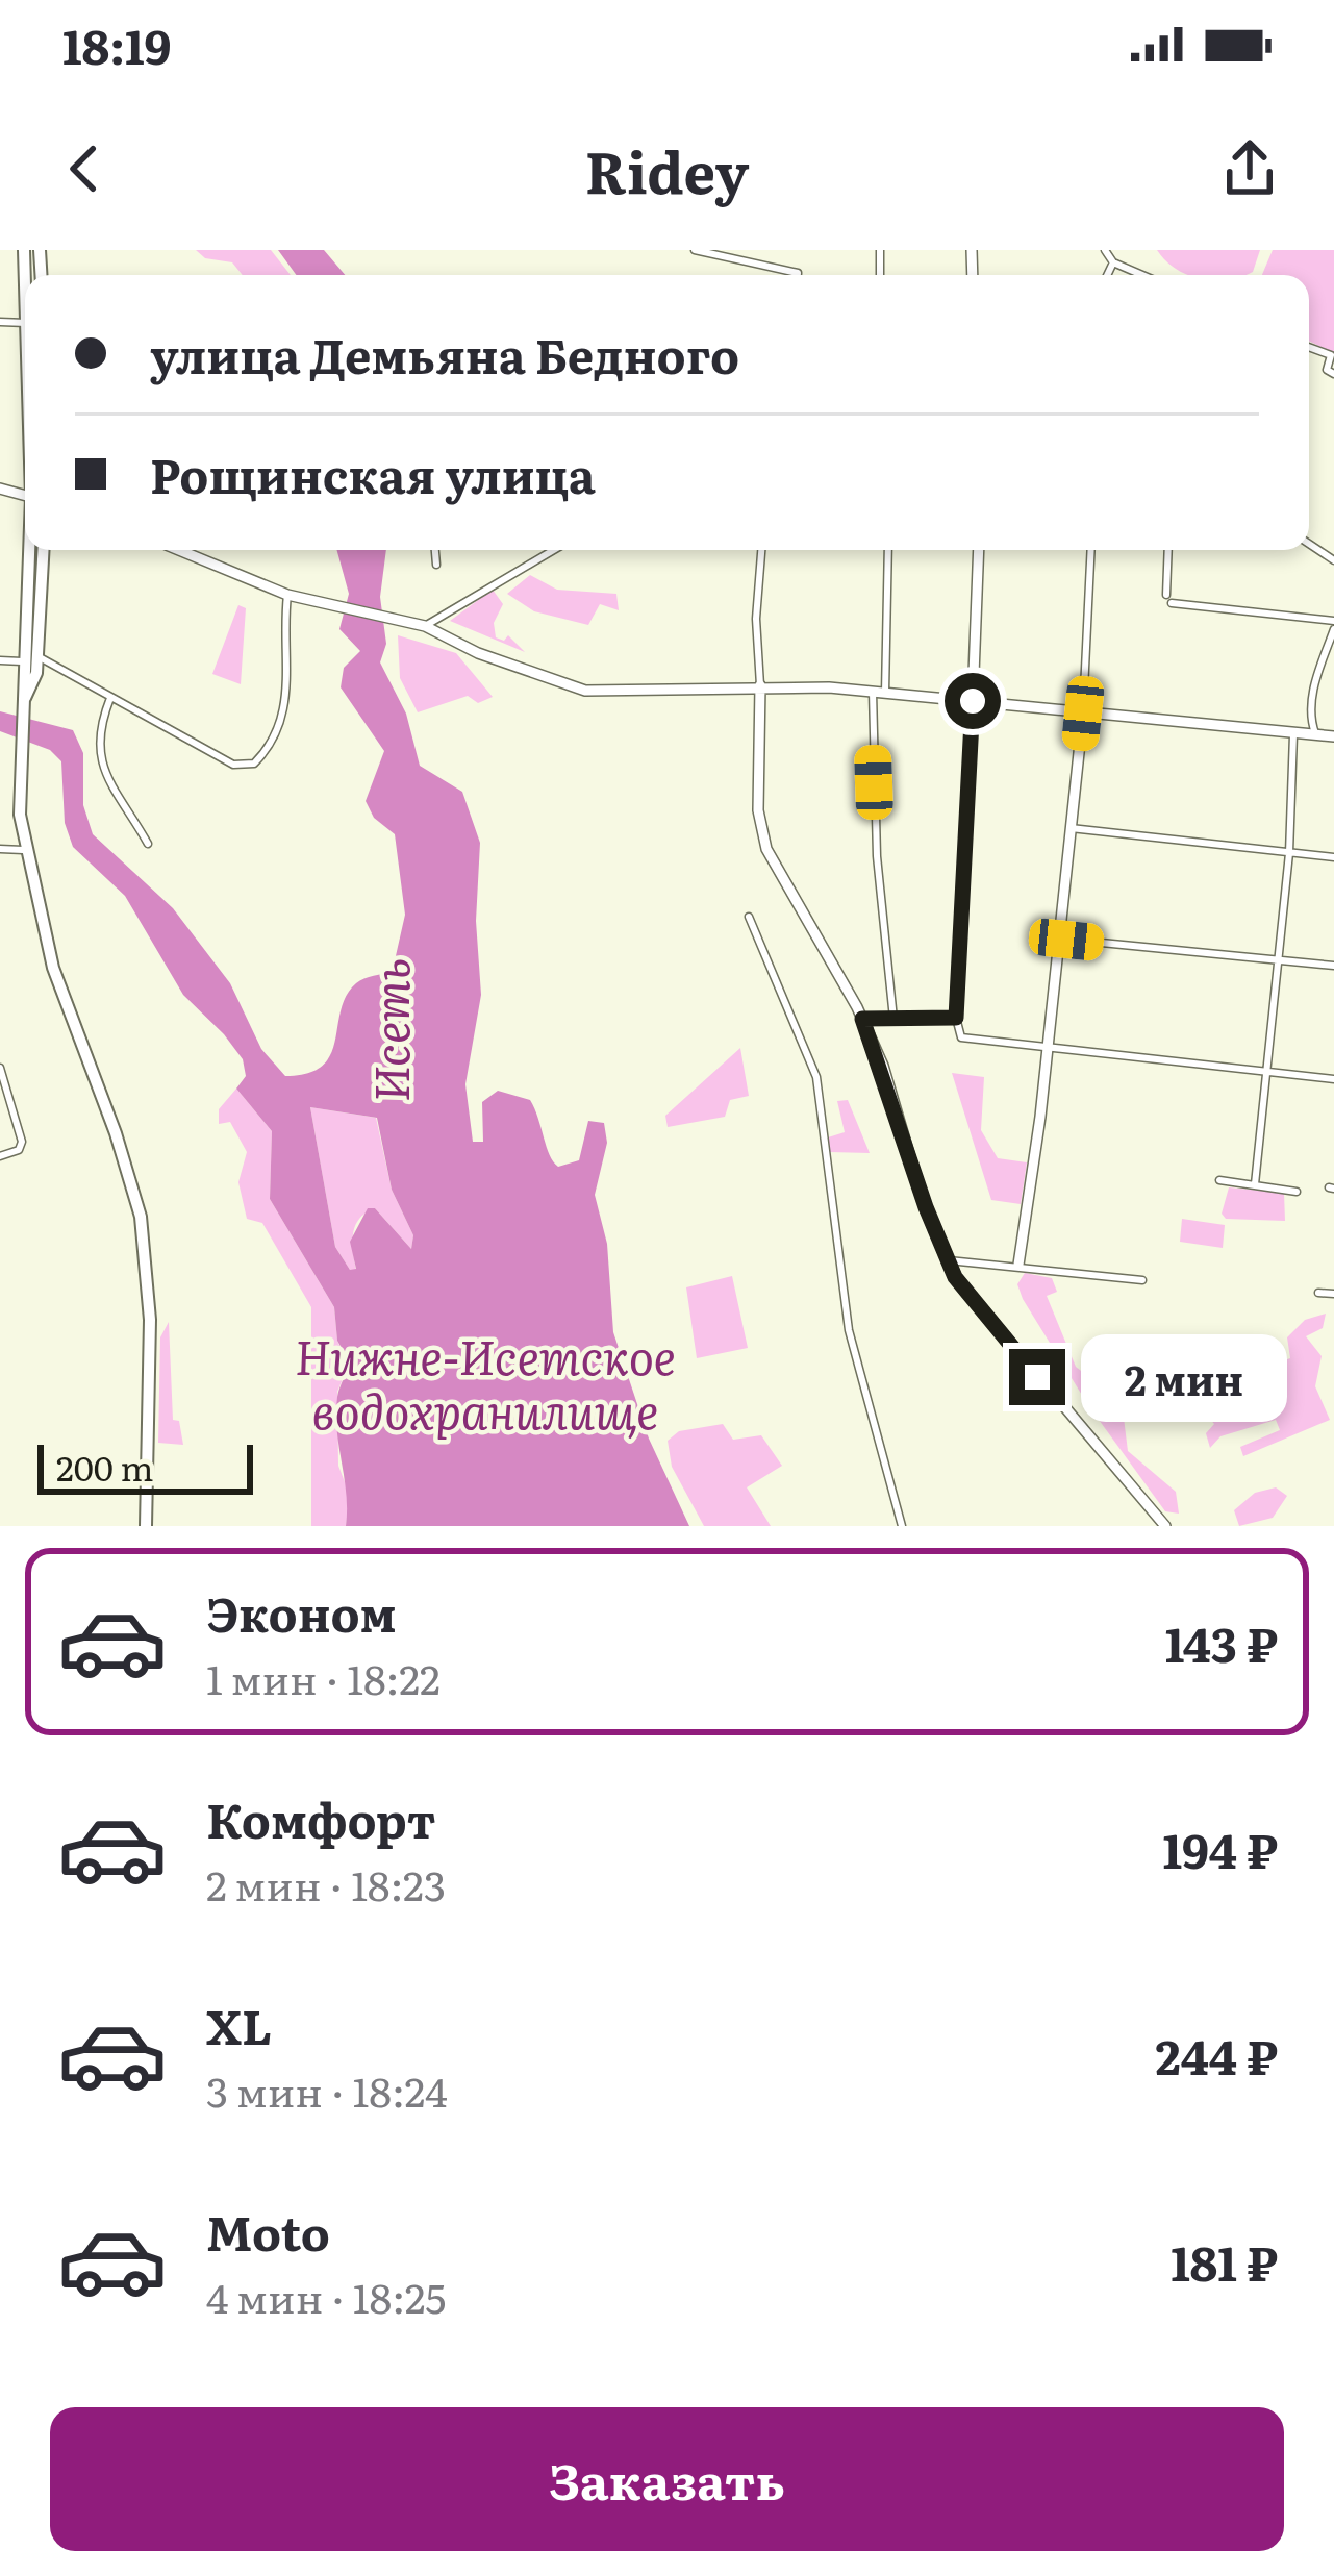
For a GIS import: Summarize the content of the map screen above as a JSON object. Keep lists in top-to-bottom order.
{
  "water": ["Исеть", "Нижне-Исетское водохранилище"],
  "scale_bar": "200 m",
  "page": {
    "status": "18:19",
    "header": "Ridey",
    "banner": ["улица Демьяна Бедного", "Рощинская улица"],
    "bubble": "2 мин",
    "scale": "200 m",
    "list": [
      {
        "name": "Эконом",
        "note": "1 мин · 18:22",
        "value": "143 ₽"
      },
      {
        "name": "Комфорт",
        "note": "2 мин · 18:23",
        "value": "194 ₽"
      },
      {
        "name": "XL",
        "note": "3 мин · 18:24",
        "value": "244 ₽"
      },
      {
        "name": "Moto",
        "note": "4 мин · 18:25",
        "value": "181 ₽"
      }
    ],
    "buttons": "Заказать"
  }
}
